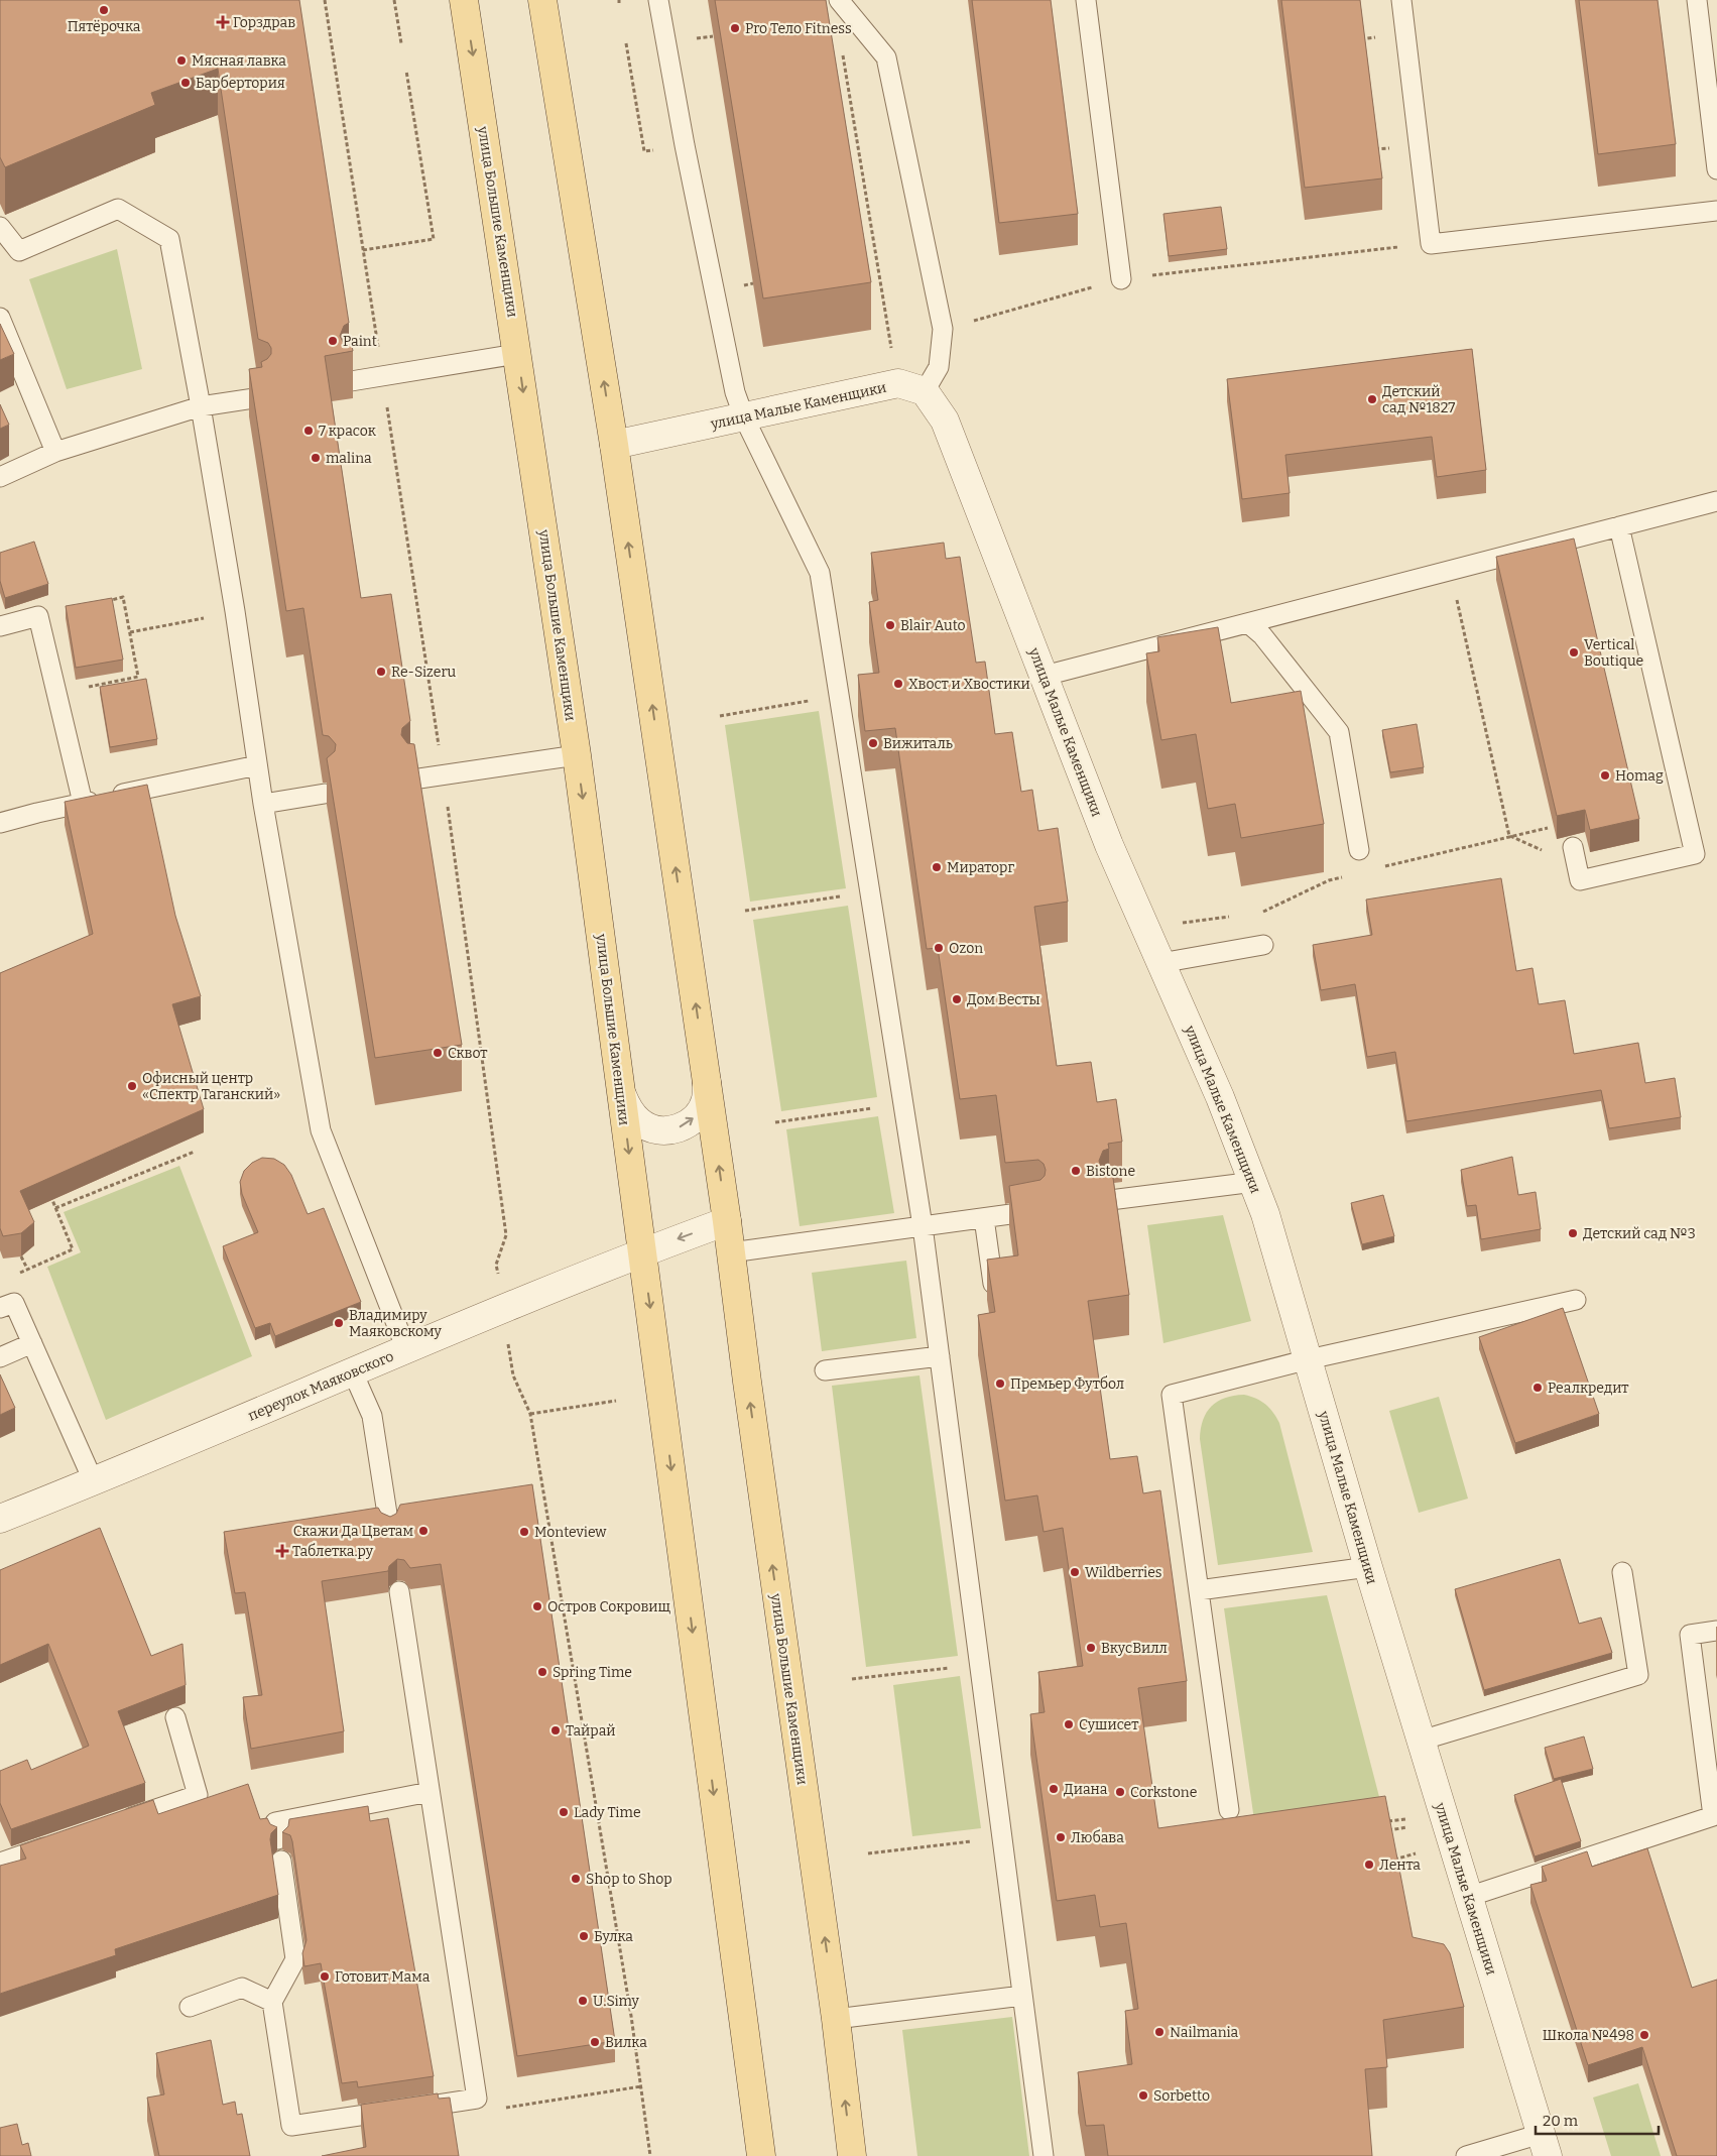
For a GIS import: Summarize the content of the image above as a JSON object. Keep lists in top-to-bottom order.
{
  "streets": {
    "main road": ["улица Большие Каменщики"],
    "street": ["улица Малые Каменщики", "переулок Маяковского"]
  },
  "crossings": [
    ["улица Большие Каменщики", "улица Малые Каменщики"],
    ["улица Большие Каменщики", "переулок Маяковского"]
  ],
  "places": {
    "other": [
      "Пятёрочка",
      "Pro Тело Fitness",
      "Мясная лавка",
      "Барбертория",
      "Paint",
      "Детский сад №1827",
      "7 красок",
      "malina",
      "Blair Auto",
      "Vertical Boutique",
      "Re-Sizeru",
      "Хвост и Хвостики",
      "Вижиталь",
      "Homag",
      "Мираторг",
      "Ozon",
      "Дом Весты",
      "Сквот",
      "Офисный центр «Спектр Таганский»",
      "Bistone",
      "Детский сад №3",
      "Владимиру Маяковскому",
      "Премьер Футбол",
      "Реалкредит",
      "Скажи Да Цветам",
      "Monteview",
      "Wildberries",
      "Остров Сокровищ",
      "ВкусВилл",
      "Spring Time",
      "Сушисет",
      "Тайрай",
      "Диана",
      "Corkstone",
      "Lady Time",
      "Любава",
      "Лента",
      "Shop to Shop",
      "Булка",
      "Готовит Мама",
      "U.Simy",
      "Nailmania",
      "Школа №498",
      "Вилка",
      "Sorbetto"
    ],
    "health": ["Горздрав", "Таблетка.ру"]
  },
  "scale_bar": "20 m"
}
